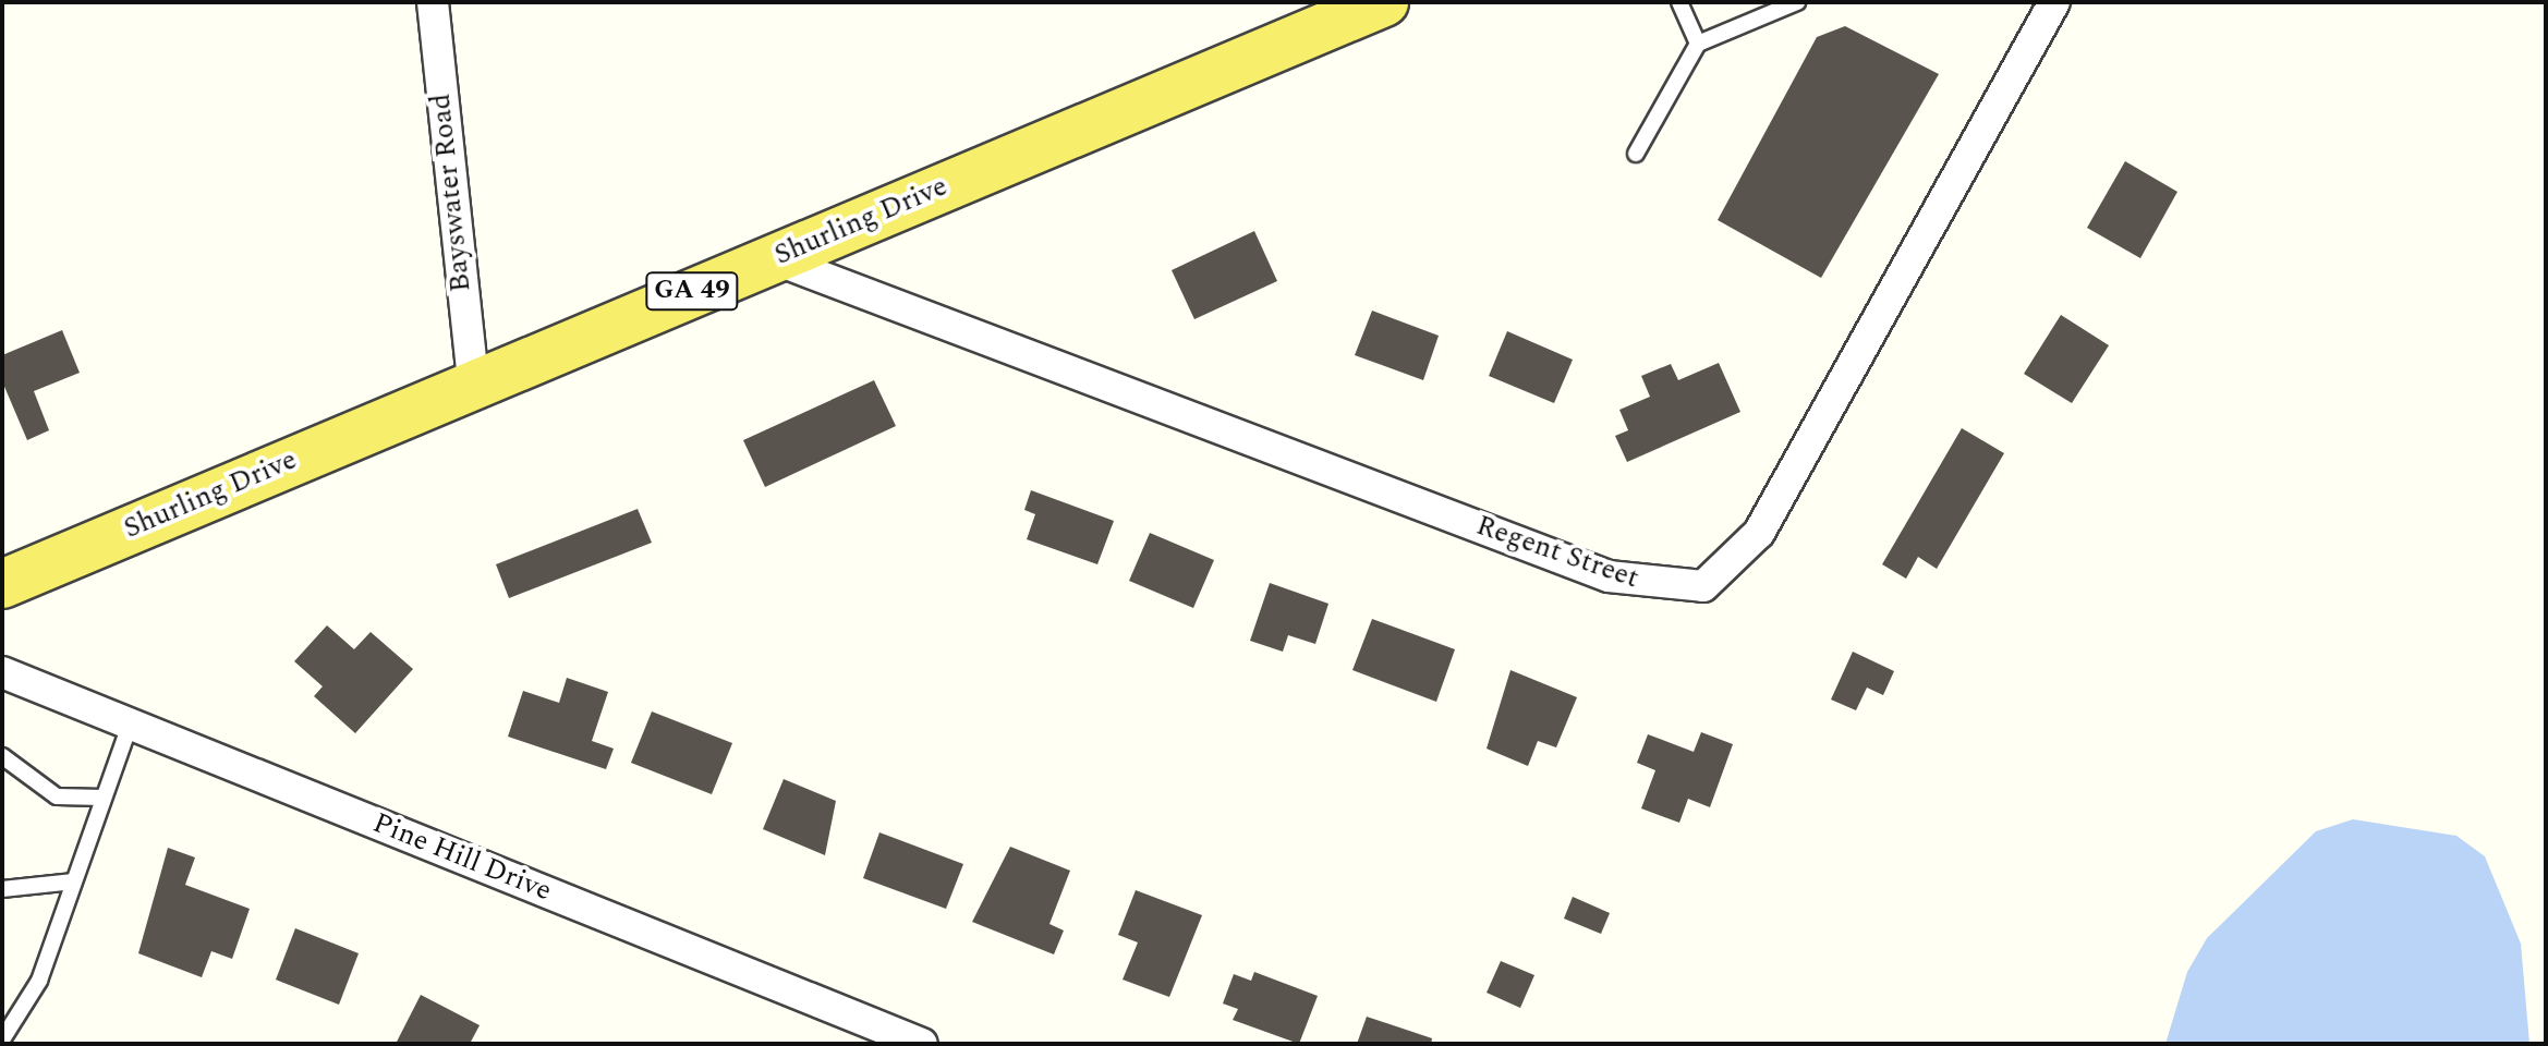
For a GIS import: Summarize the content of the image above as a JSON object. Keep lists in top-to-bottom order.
{
  "streets": {
    "main road": ["Shurling Drive", "GA 49"],
    "street": ["Bayswater Road", "Regent Street", "Pine Hill Drive"]
  },
  "crossings": [
    ["Bayswater Road", "Shurling Drive"],
    ["Shurling Drive", "Regent Street"]
  ]
}
